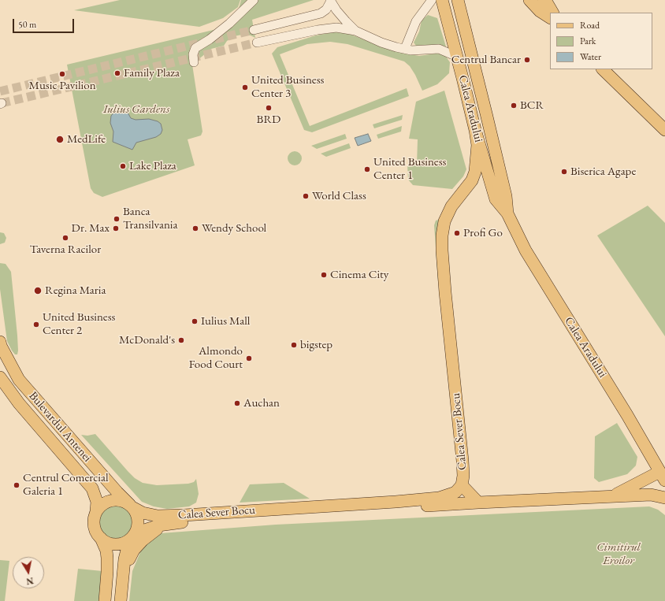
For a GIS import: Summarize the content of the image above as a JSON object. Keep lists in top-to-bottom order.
{
  "streets": {
    "main road": ["Calea Aradului", "Bulevardul Antenei", "Calea Sever Bocu"]
  },
  "crossings": [
    ["Calea Aradului", "Calea Sever Bocu"],
    ["Bulevardul Antenei", "Calea Sever Bocu"]
  ],
  "parks": ["Iulius Gardens", "Cimitirul Eroilor"],
  "places": [
    "Centrul Bancar",
    "Family Plaza",
    "Music Pavilion",
    "United Business Center 3",
    "BCR",
    "BRD",
    "MedLife",
    "Lake Plaza",
    "United Business Center 1",
    "Biserica Agape",
    "World Class",
    "Banca Transilvania",
    "Dr. Max",
    "Wendy School",
    "Profi Go",
    "Taverna Racilor",
    "Cinema City",
    "Regina Maria",
    "Iulius Mall",
    "United Business Center 2",
    "McDonald's",
    "bigstep",
    "Almondo Food Court",
    "Auchan",
    "Centrul Comercial Galeria 1"
  ],
  "legend": ["Road", "Park", "Water"],
  "scale_bar": "50 m",
  "north": "bottom"
}
